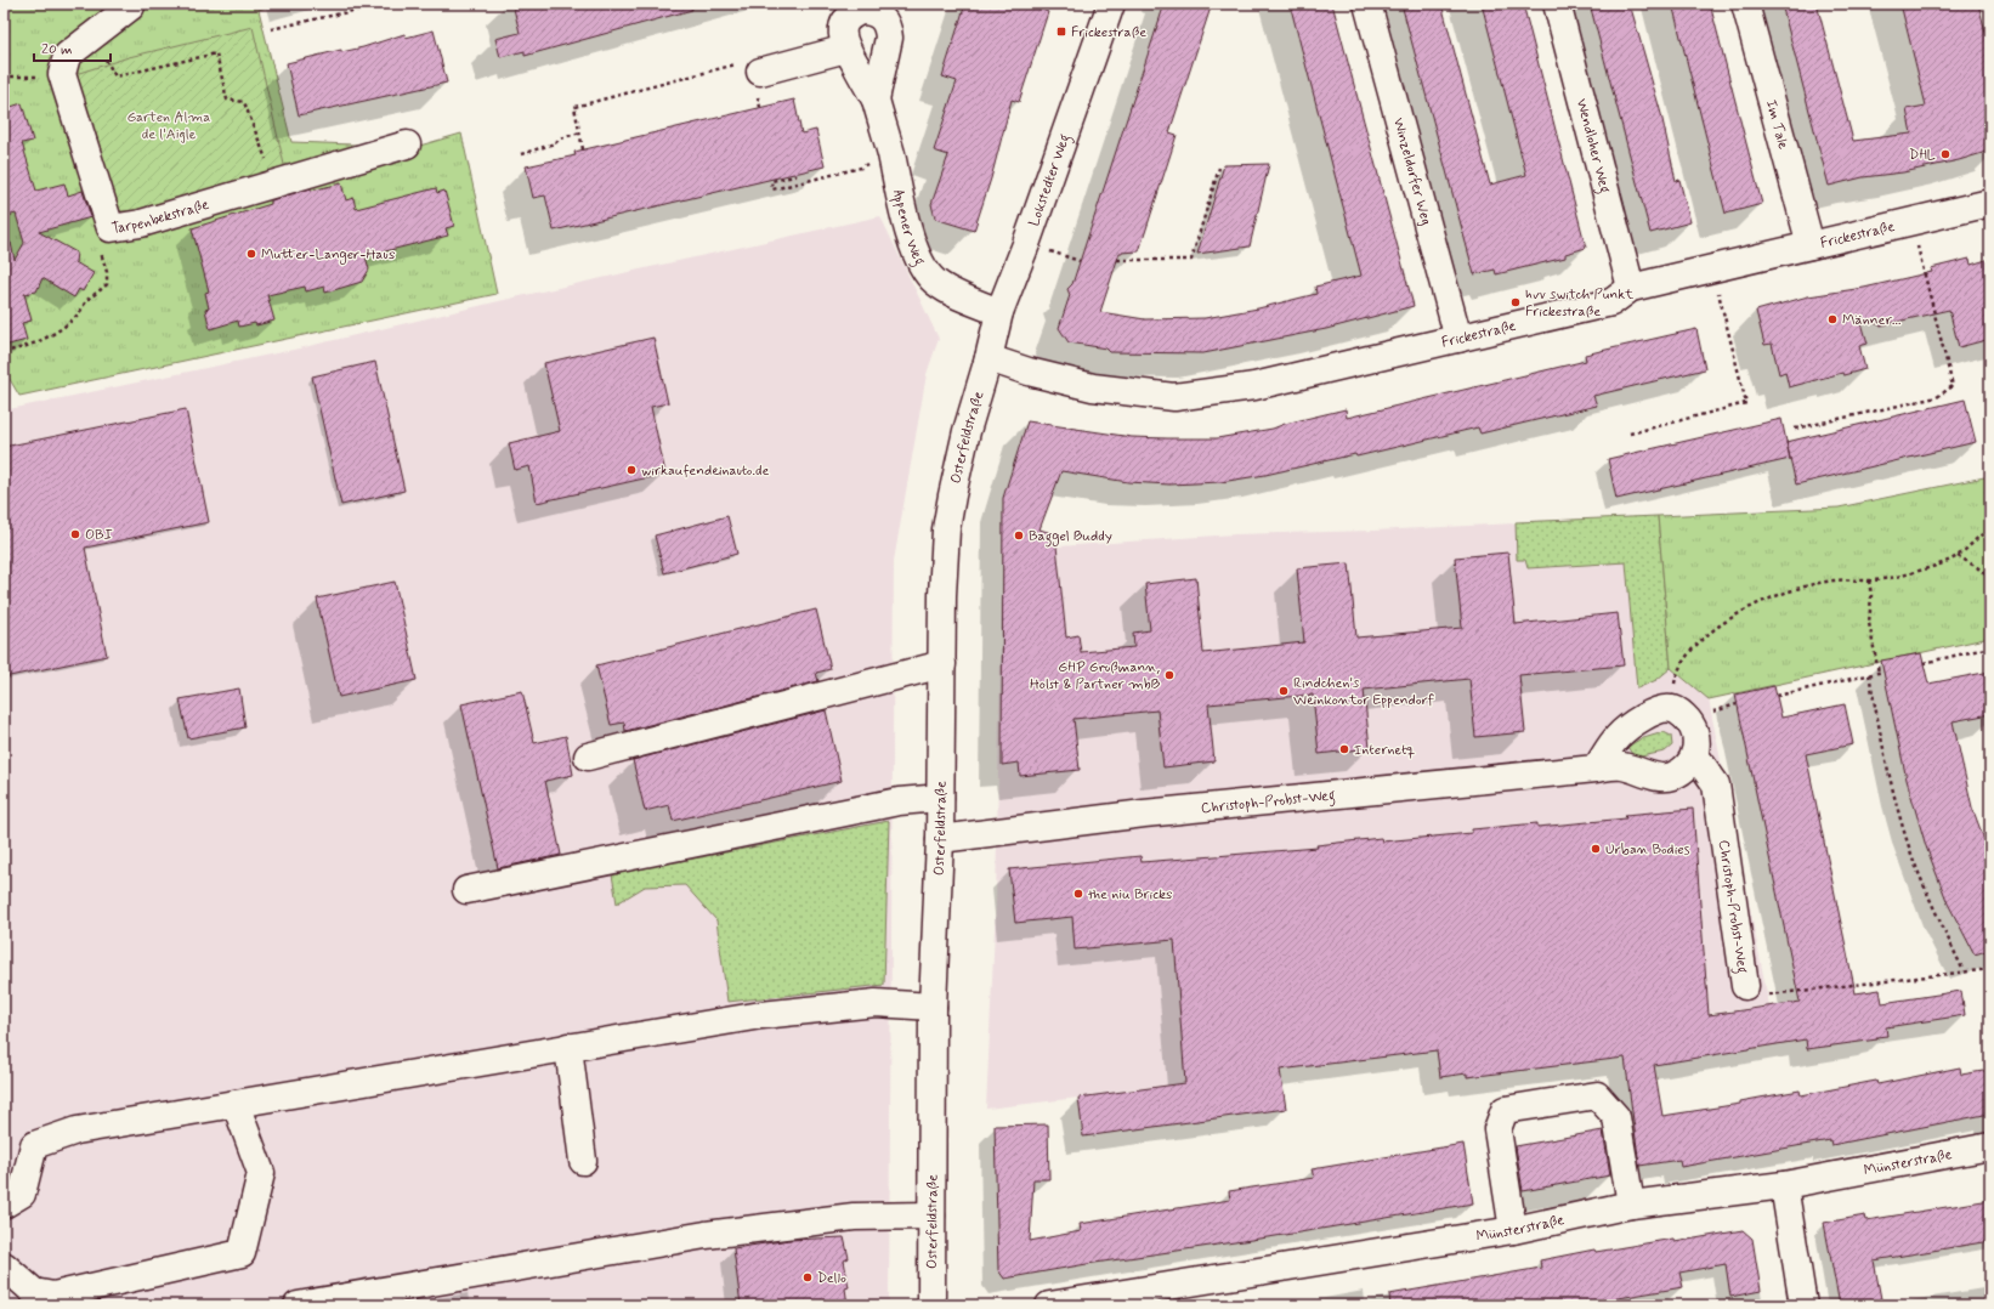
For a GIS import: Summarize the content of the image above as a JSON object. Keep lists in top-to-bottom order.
{
  "streets": {
    "street": [
      "Im Tale",
      "Wendloher Weg",
      "Winzeldorfer Weg",
      "Lokstedter Weg",
      "Tarpenbekstraße",
      "Appener Weg",
      "Frickestraße",
      "Osterfeldstraße",
      "Christoph-Probst-Weg",
      "Münsterstraße"
    ]
  },
  "crossings": [
    ["Im Tale", "Frickestraße"],
    ["Wendloher Weg", "Frickestraße"],
    ["Winzeldorfer Weg", "Frickestraße"],
    ["Lokstedter Weg", "Appener Weg"],
    ["Lokstedter Weg", "Frickestraße"],
    ["Lokstedter Weg", "Osterfeldstraße"],
    ["Frickestraße", "Osterfeldstraße"],
    ["Osterfeldstraße", "Christoph-Probst-Weg"]
  ],
  "parks": ["Garten Alma de l'Aigle"],
  "places": {
    "transit": ["Frickestraße"],
    "other": [
      "DHL",
      "Mutter-Langer-Haus",
      "hvv switch Punkt Frickestraße",
      "Männer...",
      "wirkaufendeinauto.de",
      "OBI",
      "Baggel Buddy",
      "GHP Großmann, Holst & Partner mbB",
      "Rindchen's Weinkontor Eppendorf",
      "Internetq",
      "Urban Bodies",
      "the niu Bricks",
      "Dello"
    ]
  },
  "scale_bar": "20 m"
}
